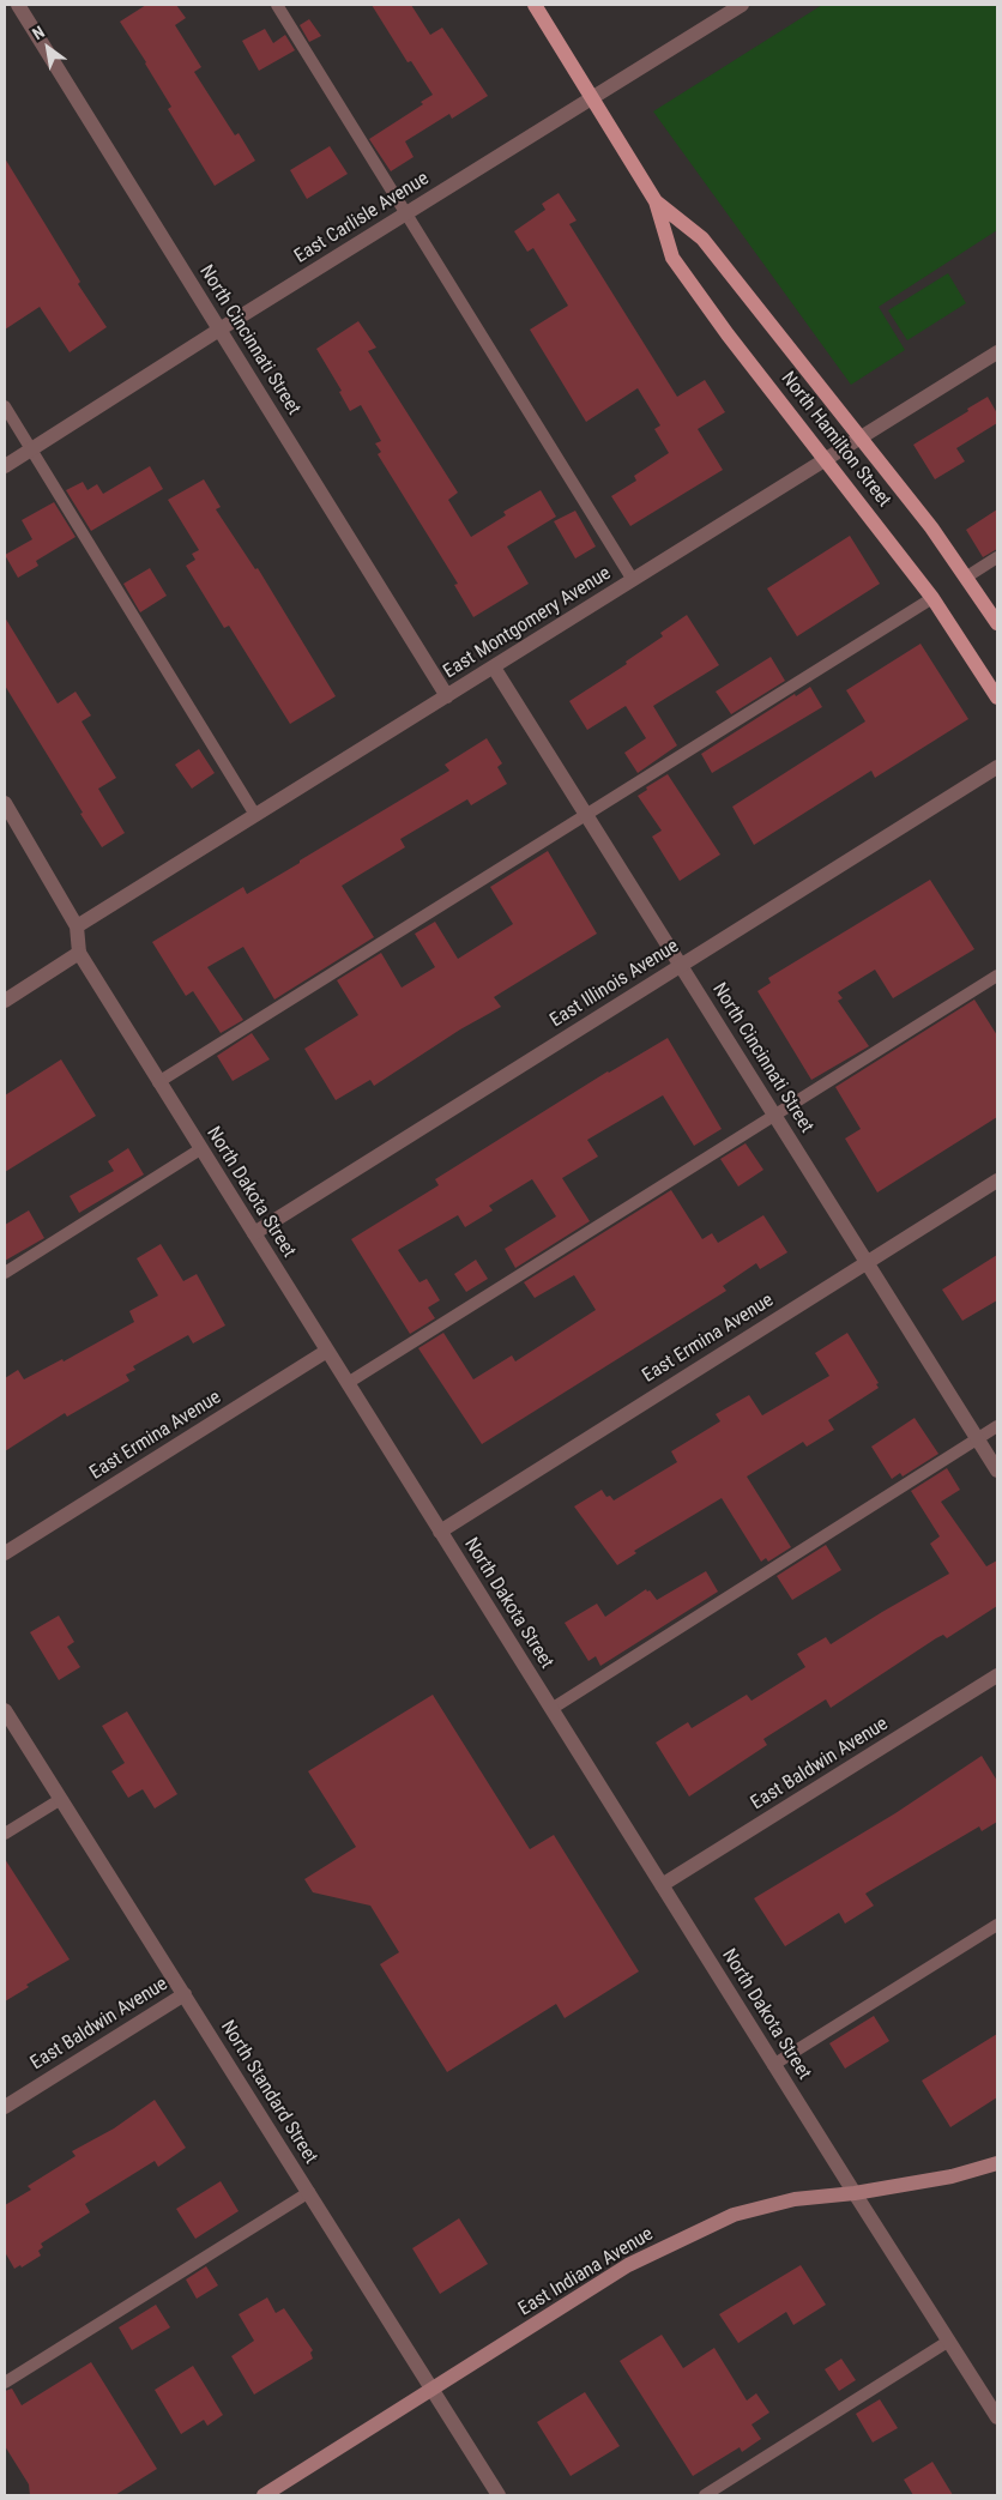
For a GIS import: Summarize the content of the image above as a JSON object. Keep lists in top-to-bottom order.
{
  "streets": {
    "main road": ["North Hamilton Street", "East Indiana Avenue"],
    "street": [
      "East Carlisle Avenue",
      "North Cincinnati Street",
      "East Montgomery Avenue",
      "East Illinois Avenue",
      "North Dakota Street",
      "East Ermina Avenue",
      "East Baldwin Avenue",
      "North Standard Street"
    ]
  },
  "crossings": [
    ["East Carlisle Avenue", "North Cincinnati Street"],
    ["East Carlisle Avenue", "North Hamilton Street"],
    ["North Cincinnati Street", "East Montgomery Avenue"],
    ["North Cincinnati Street", "East Illinois Avenue"],
    ["North Cincinnati Street", "East Ermina Avenue"],
    ["North Hamilton Street", "East Montgomery Avenue"],
    ["East Montgomery Avenue", "North Dakota Street"],
    ["East Illinois Avenue", "North Dakota Street"],
    ["North Dakota Street", "East Ermina Avenue"],
    ["North Dakota Street", "East Baldwin Avenue"],
    ["North Dakota Street", "East Indiana Avenue"],
    ["East Baldwin Avenue", "North Standard Street"],
    ["North Standard Street", "East Indiana Avenue"]
  ],
  "north": "top left"
}
